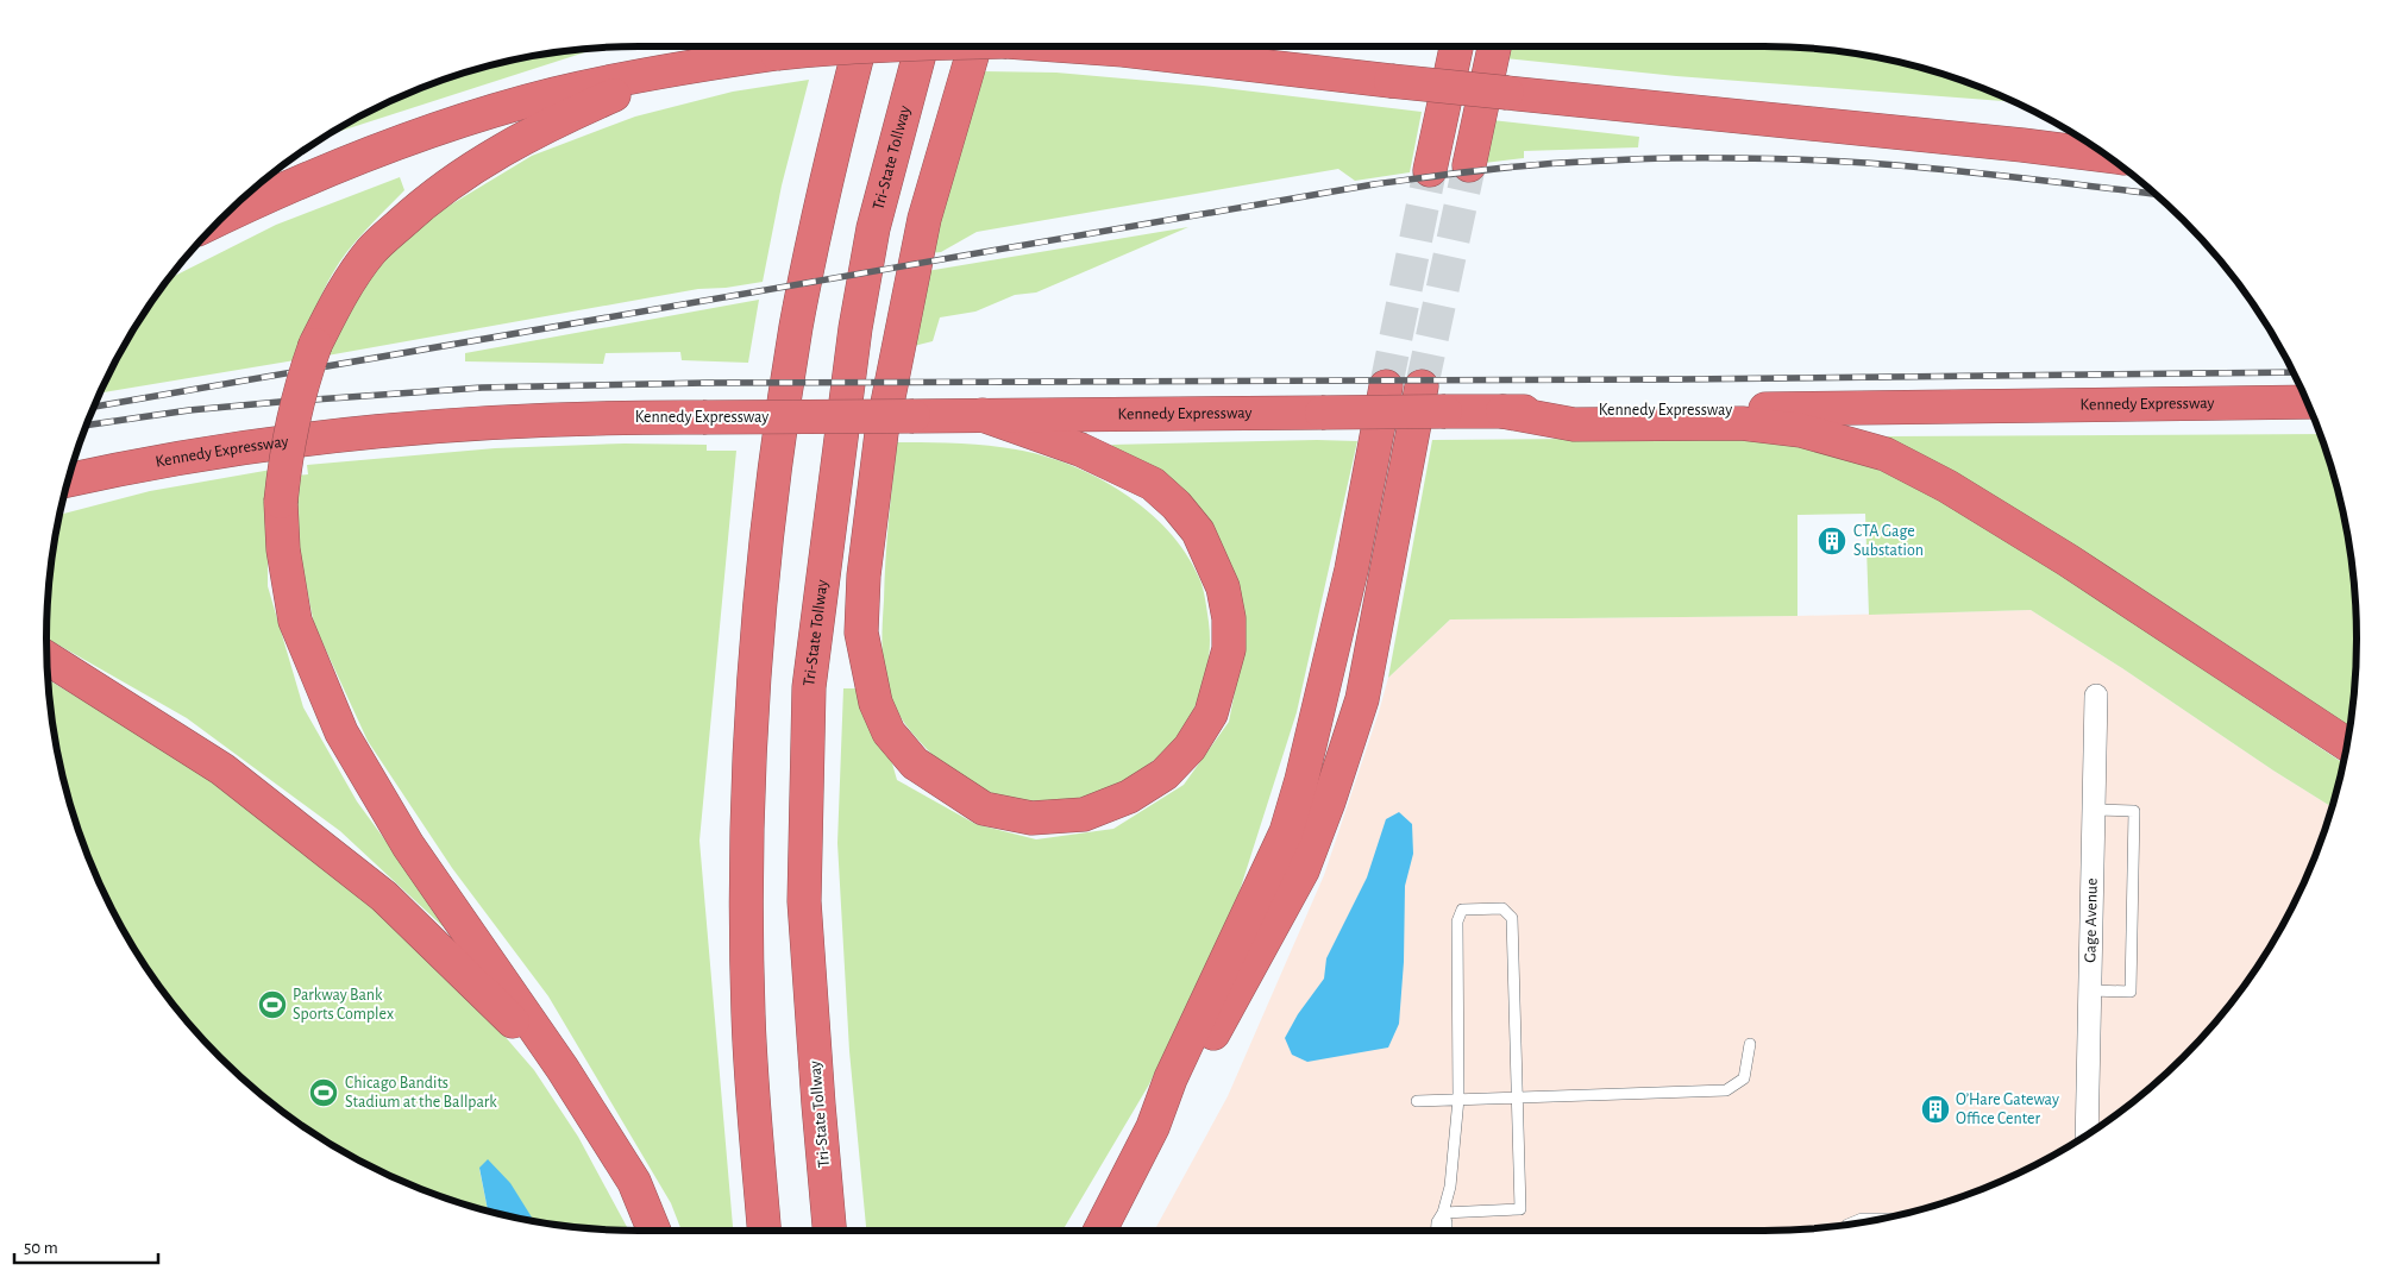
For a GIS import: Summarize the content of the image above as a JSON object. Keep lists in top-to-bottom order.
{
  "streets": {
    "highway": ["Tri-State Tollway", "Kennedy Expressway"],
    "street": ["Gage Avenue"]
  },
  "places": {
    "building": ["CTA Gage Substation", "O’Hare Gateway Office Center"],
    "sports": ["Parkway Bank Sports Complex", "Chicago Bandits Stadium at the Ballpark"]
  },
  "scale_bar": "50 m"
}
